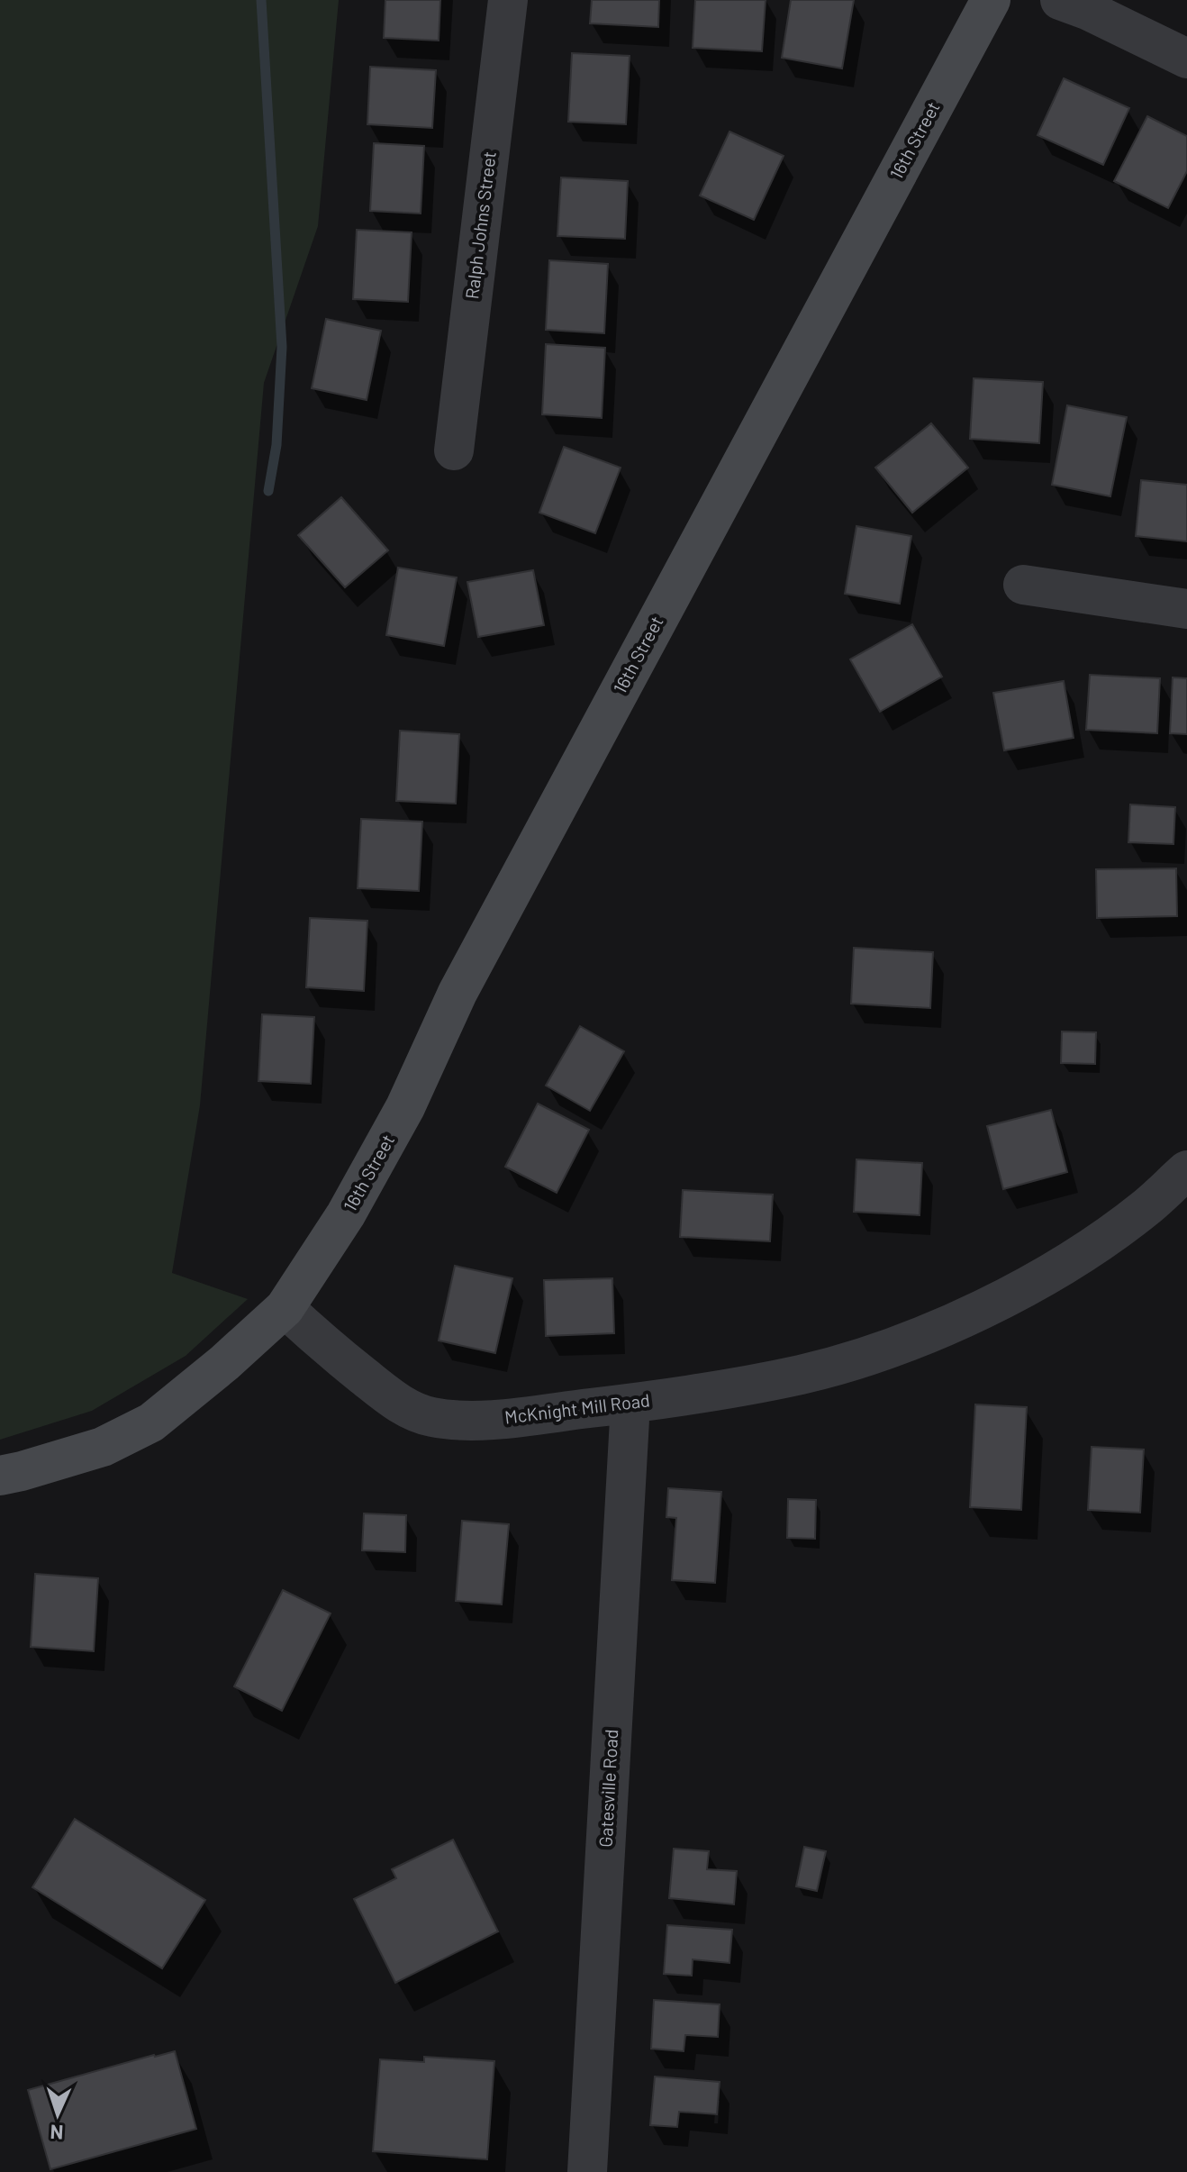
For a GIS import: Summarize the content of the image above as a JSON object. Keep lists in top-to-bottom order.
{
  "streets": {
    "street": [
      "16th Street",
      "Ralph Johns Street",
      "McKnight Mill Road",
      "Gatesville Road"
    ]
  },
  "crossings": [
    ["16th Street", "McKnight Mill Road"],
    ["McKnight Mill Road", "Gatesville Road"]
  ],
  "north": "bottom"
}
